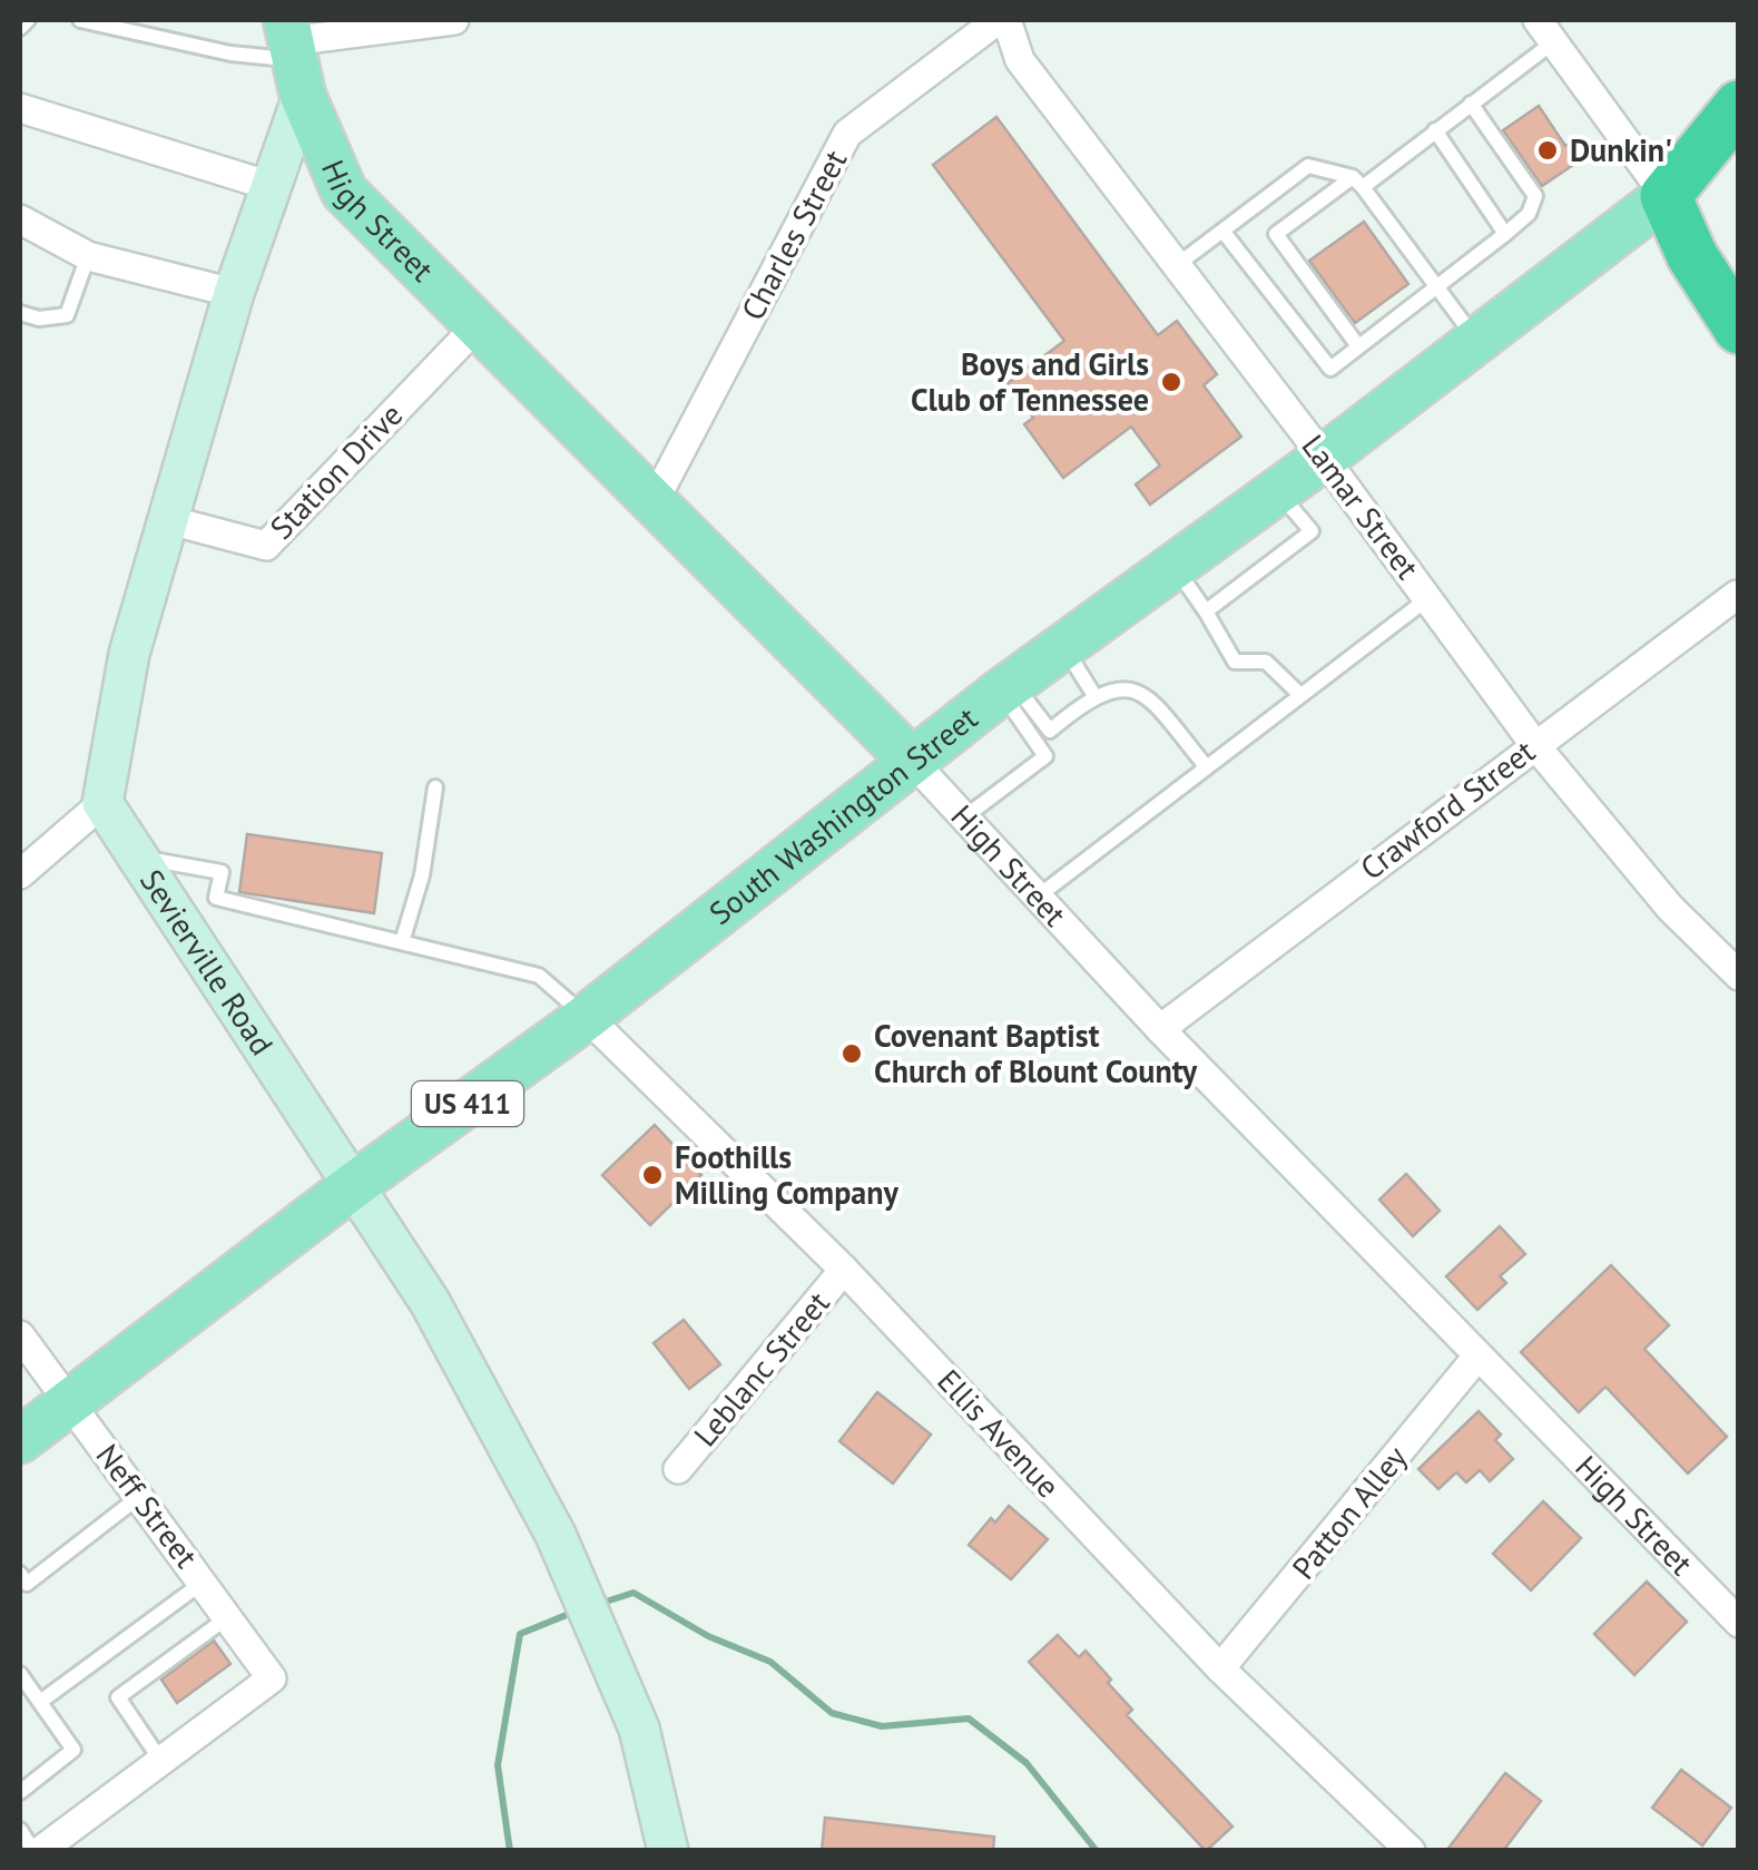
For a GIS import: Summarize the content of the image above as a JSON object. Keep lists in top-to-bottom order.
{
  "streets": {
    "main road": ["High Street", "South Washington Street", "US 411"],
    "street": [
      "Charles Street",
      "Station Drive",
      "Lamar Street",
      "Crawford Street",
      "Sevierville Road",
      "Leblanc Street",
      "Ellis Avenue",
      "Neff Street",
      "Patton Alley"
    ]
  },
  "crossings": [
    ["High Street", "Charles Street"],
    ["High Street", "Station Drive"],
    ["High Street", "Crawford Street"],
    ["High Street", "South Washington Street"],
    ["High Street", "Patton Alley"],
    ["Lamar Street", "Crawford Street"],
    ["Lamar Street", "South Washington Street"],
    ["South Washington Street", "Sevierville Road"],
    ["South Washington Street", "Ellis Avenue"],
    ["South Washington Street", "Neff Street"],
    ["Leblanc Street", "Ellis Avenue"],
    ["Ellis Avenue", "Patton Alley"]
  ],
  "places": [
    "Dunkin'",
    "Boys and Girls Club of Tennessee",
    "Covenant Baptist Church of Blount County",
    "Foothills Milling Company"
  ]
}
